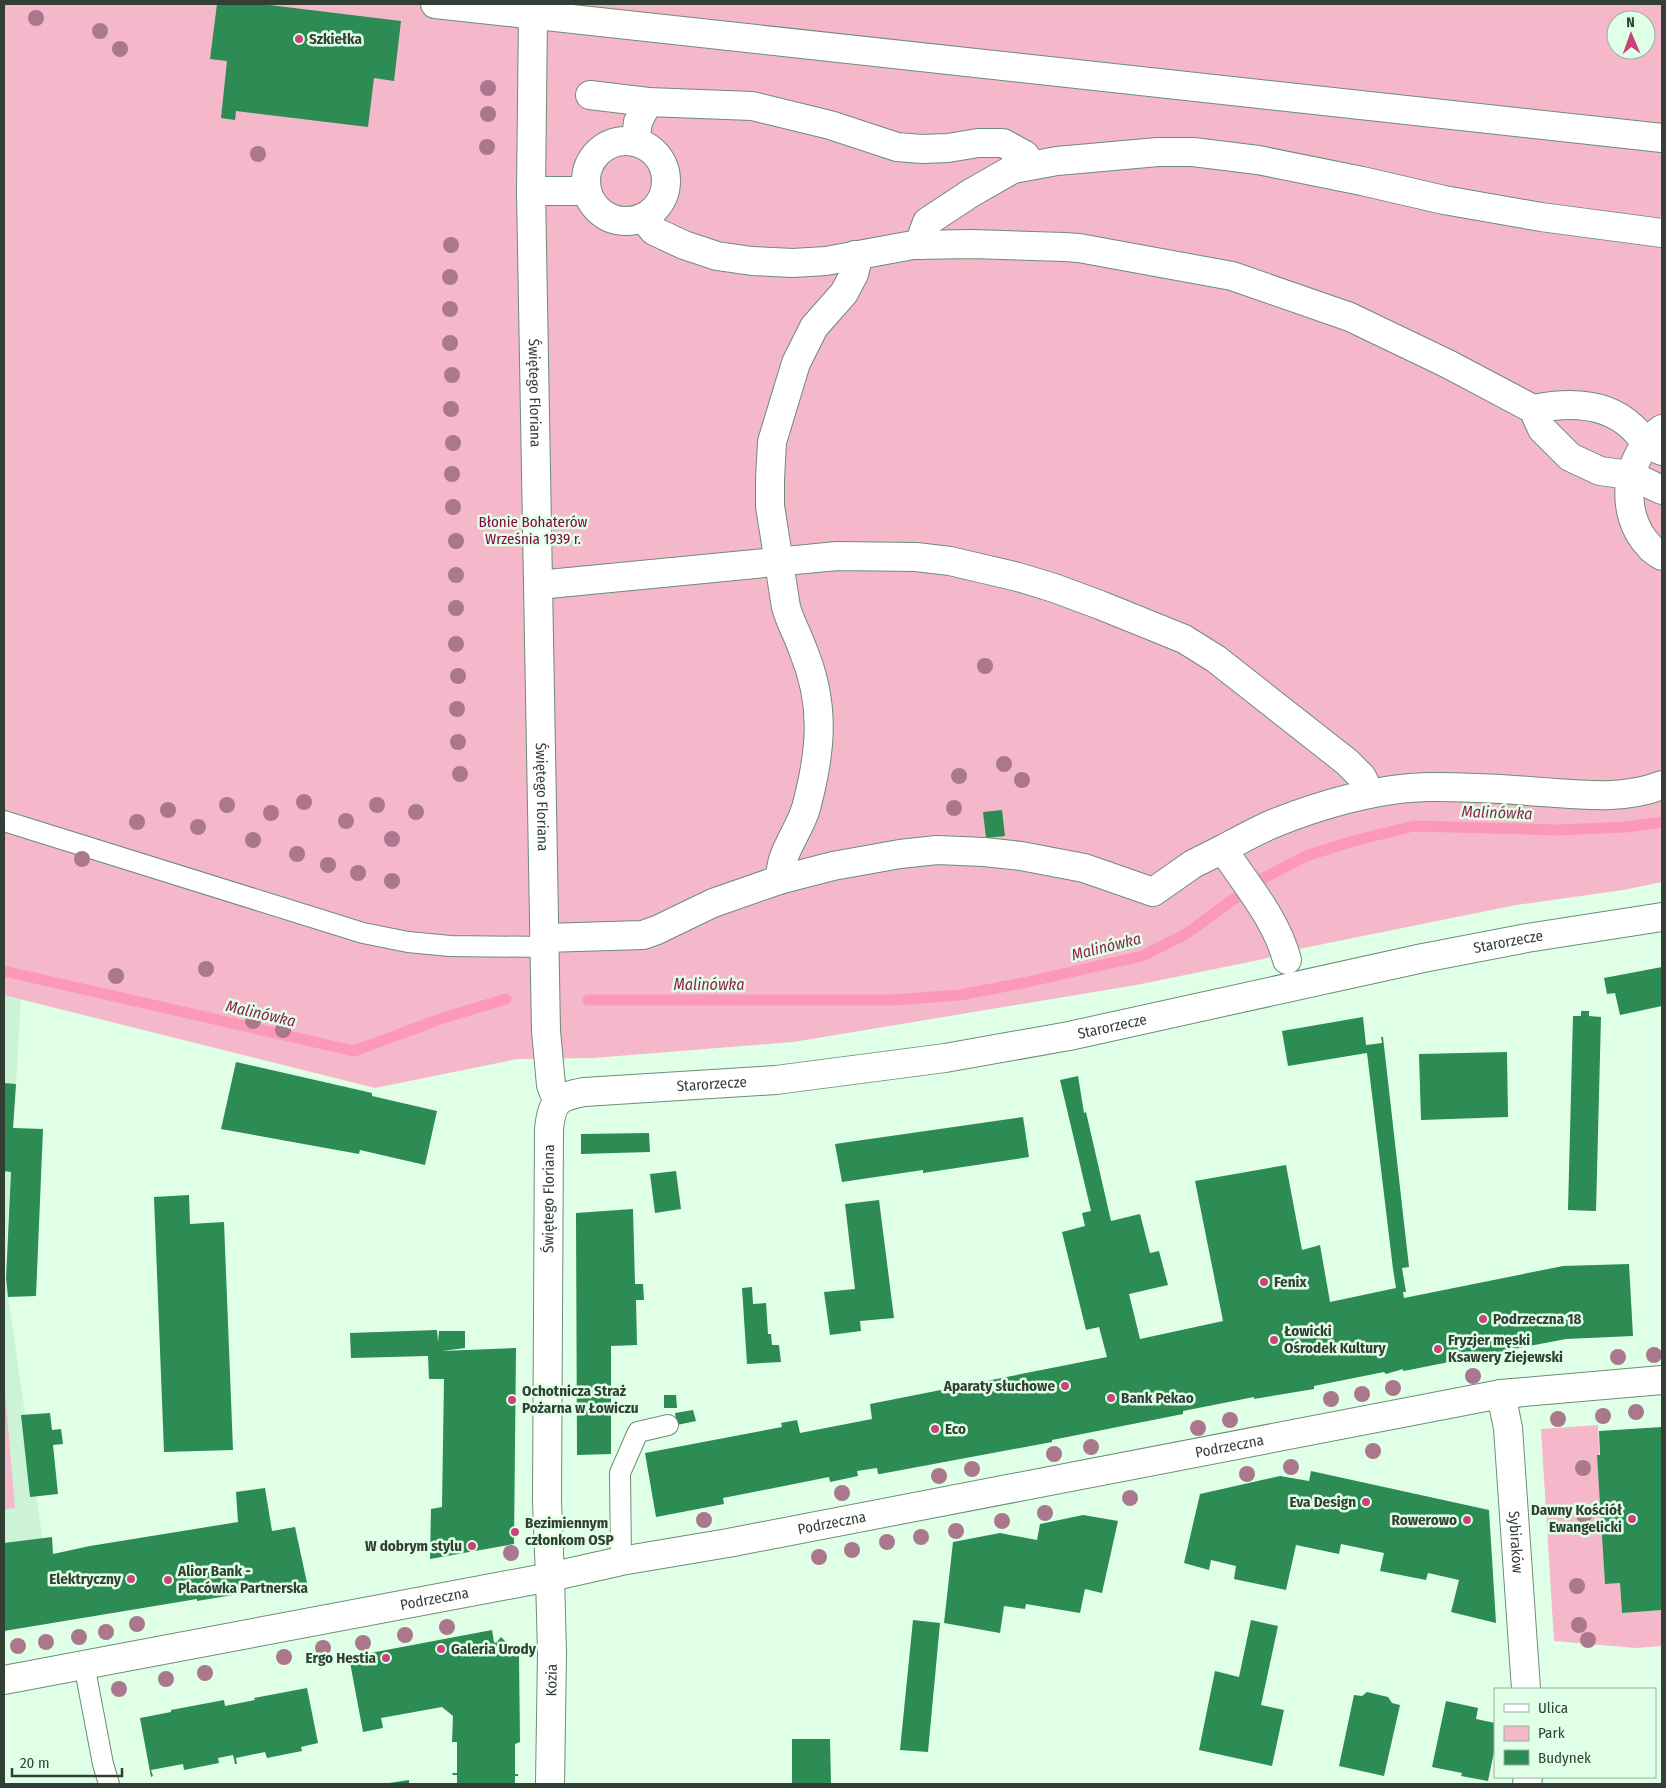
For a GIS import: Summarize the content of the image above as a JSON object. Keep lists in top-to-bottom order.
{
  "streets": {
    "street": [
      "Świętego Floriana",
      "Starorzecze",
      "Podrzeczna",
      "Sybiraków",
      "Kozia"
    ]
  },
  "crossings": [
    ["Świętego Floriana", "Starorzecze"],
    ["Świętego Floriana", "Podrzeczna"],
    ["Świętego Floriana", "Kozia"],
    ["Podrzeczna", "Sybiraków"],
    ["Podrzeczna", "Kozia"]
  ],
  "water": ["Malinówka"],
  "parks": ["Błonie Bohaterów Września 1939 r."],
  "places": [
    "Szkiełka",
    "Fenix",
    "Podrzeczna 18",
    "Łowicki Ośrodek Kultury",
    "Fryzjer męski Ksawery Ziejewski",
    "Aparaty słuchowe",
    "Bank Pekao",
    "Ochotnicza Straż Pożarna w Łowiczu",
    "Eco",
    "Eva Design",
    "Dawny Kościół Ewangelicki",
    "Rowerowo",
    "Bezimiennym członkom OSP",
    "W dobrym stylu",
    "Elektryczny",
    "Alior Bank - Placówka Partnerska",
    "Galeria Urody",
    "Ergo Hestia"
  ],
  "legend": ["Ulica", "Park", "Budynek"],
  "scale_bar": "20 m",
  "north": "top"
}
